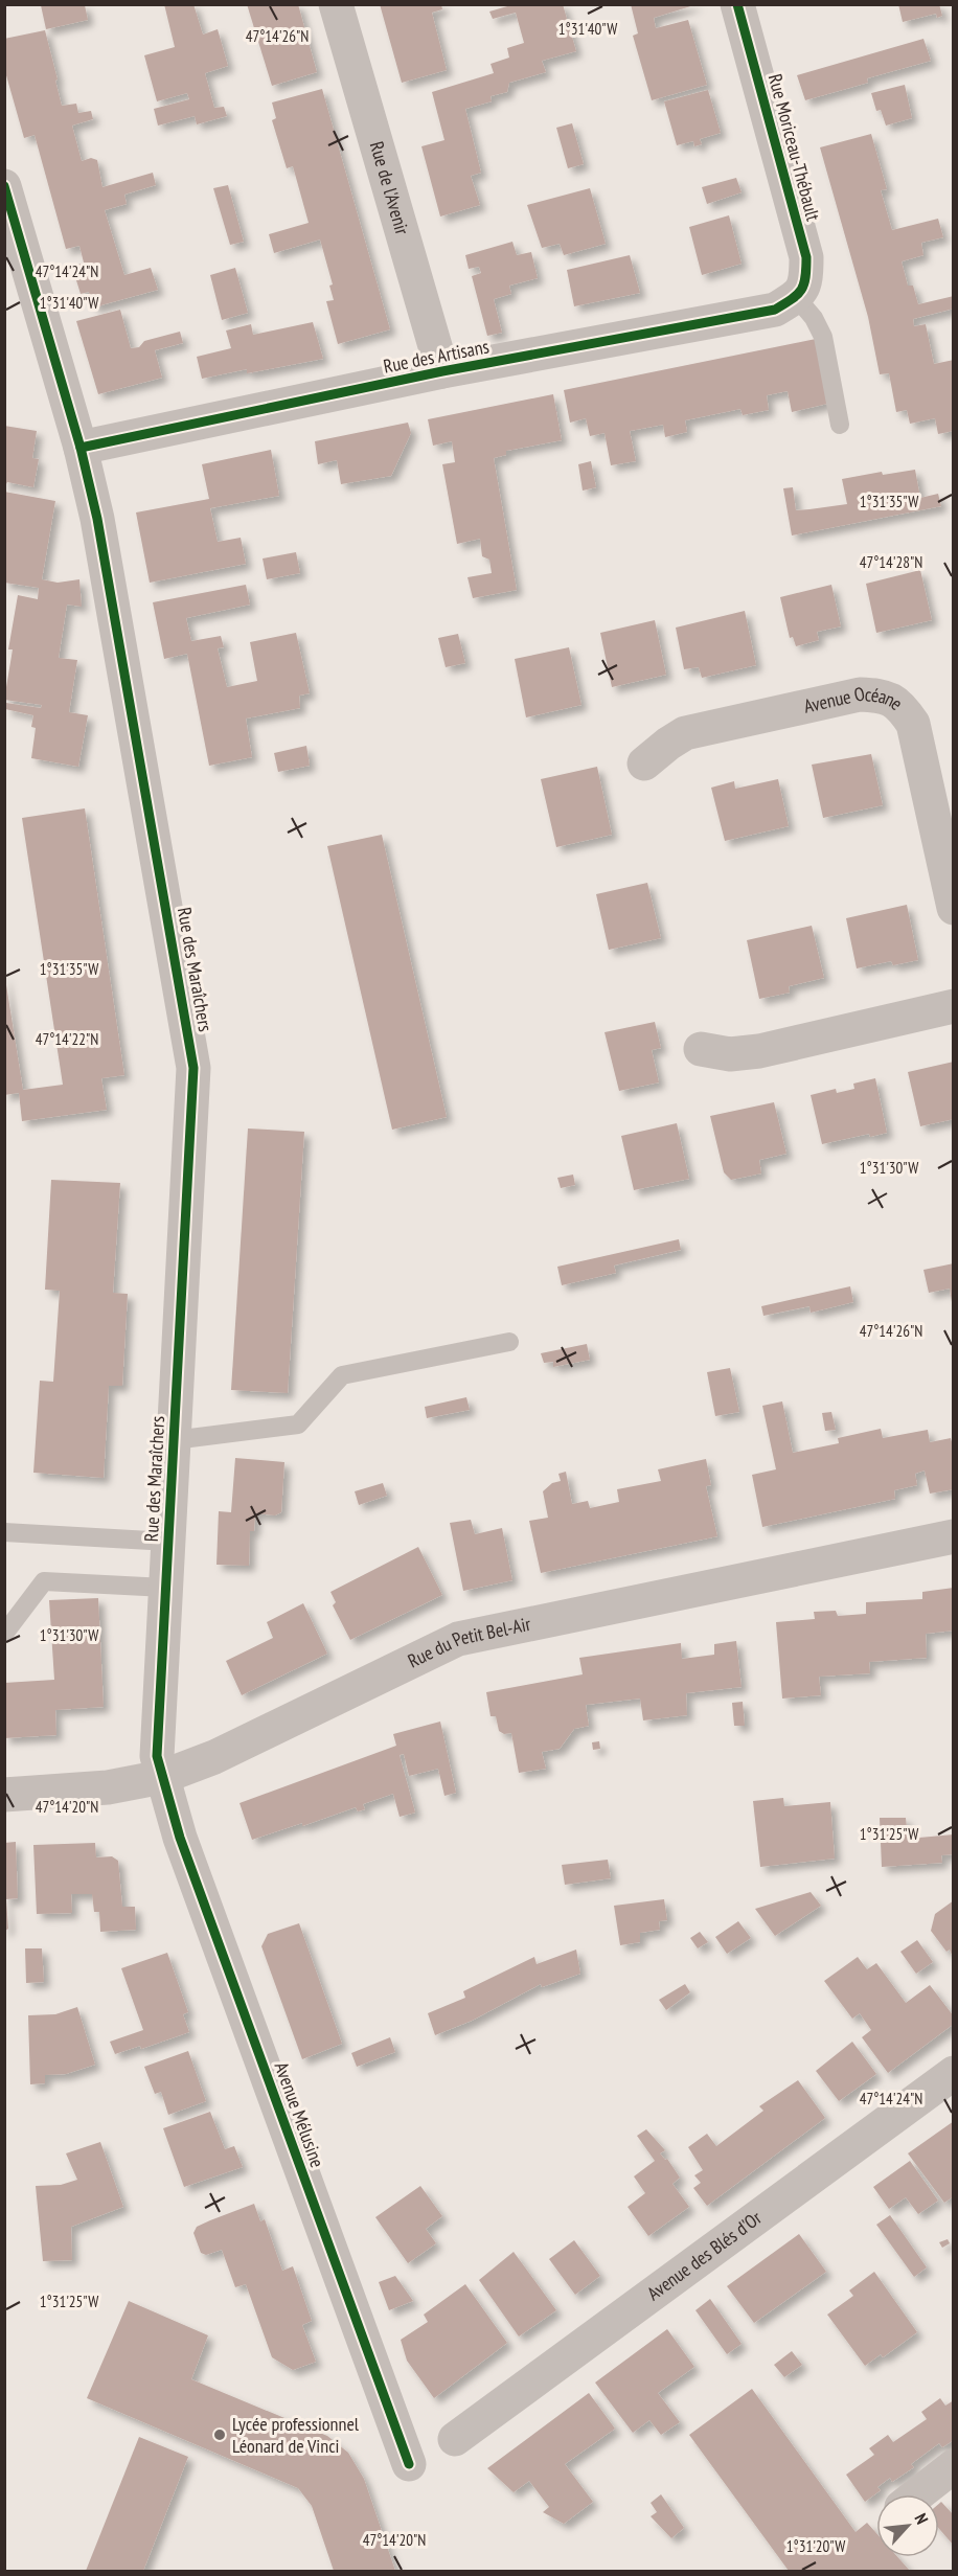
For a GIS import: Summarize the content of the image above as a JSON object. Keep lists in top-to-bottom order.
{
  "streets": {
    "street": [
      "Rue Moriceau-Thébault",
      "Rue de l'Avenir",
      "Rue des Artisans",
      "Avenue Océane",
      "Rue des Maraîchers",
      "Rue du Petit Bel-Air",
      "Avenue Mélusine",
      "Avenue des Blés d'Or"
    ]
  },
  "crossings": [
    ["Rue Moriceau-Thébault", "Rue des Artisans"],
    ["Rue de l'Avenir", "Rue des Artisans"],
    ["Rue des Artisans", "Rue des Maraîchers"],
    ["Rue des Maraîchers", "Rue du Petit Bel-Air"],
    ["Rue des Maraîchers", "Avenue Mélusine"],
    ["Rue du Petit Bel-Air", "Avenue Mélusine"]
  ],
  "places": ["Lycée professionnel Léonard de Vinci"],
  "north": "top right",
  "coordinates": [
    "1°31'40\"W",
    "47°14'26\"N",
    "47°14'24\"N",
    "1°31'35\"W",
    "47°14'28\"N",
    "47°14'22\"N",
    "1°31'30\"W",
    "47°14'20\"N",
    "1°31'25\"W",
    "1°31'20\"W"
  ]
}
